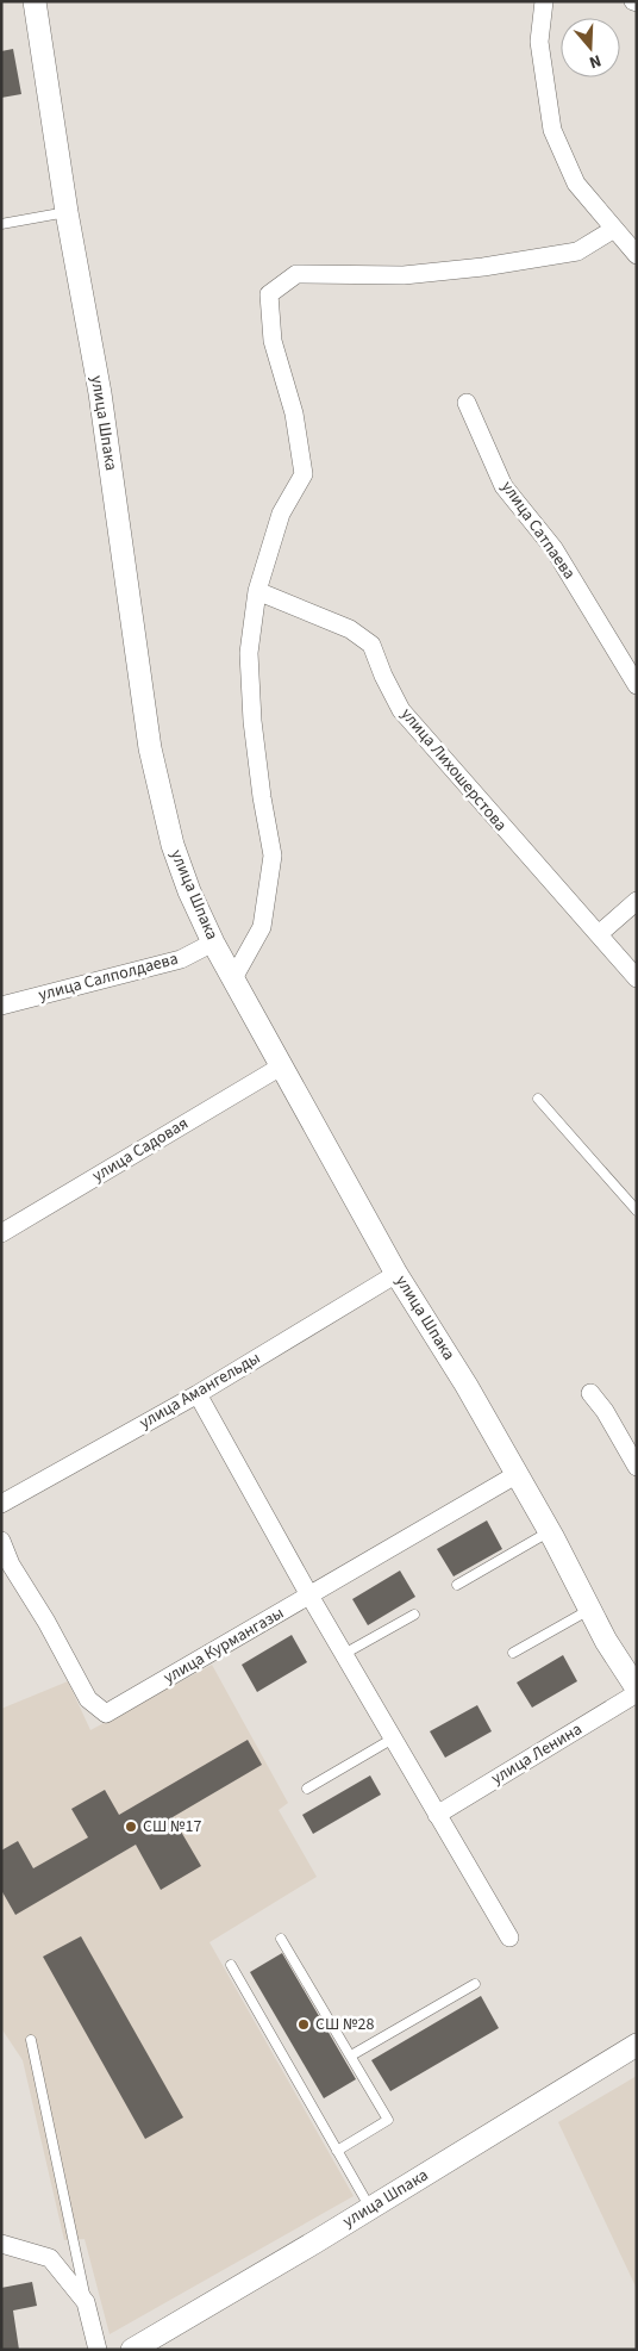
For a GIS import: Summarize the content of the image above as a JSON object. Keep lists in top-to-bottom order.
{
  "streets": {
    "street": [
      "улица Шпака",
      "улица Сатпаева",
      "улица Лихошерстова",
      "улица Салполдаева",
      "улица Садовая",
      "улица Амангельды",
      "улица Курмангазы",
      "улица Ленина"
    ]
  },
  "crossings": [
    ["улица Шпака", "улица Салполдаева"],
    ["улица Шпака", "улица Садовая"],
    ["улица Шпака", "улица Амангельды"],
    ["улица Шпака", "улица Курмангазы"]
  ],
  "places": ["СШ №17", "СШ №28"],
  "north": "bottom"
}
